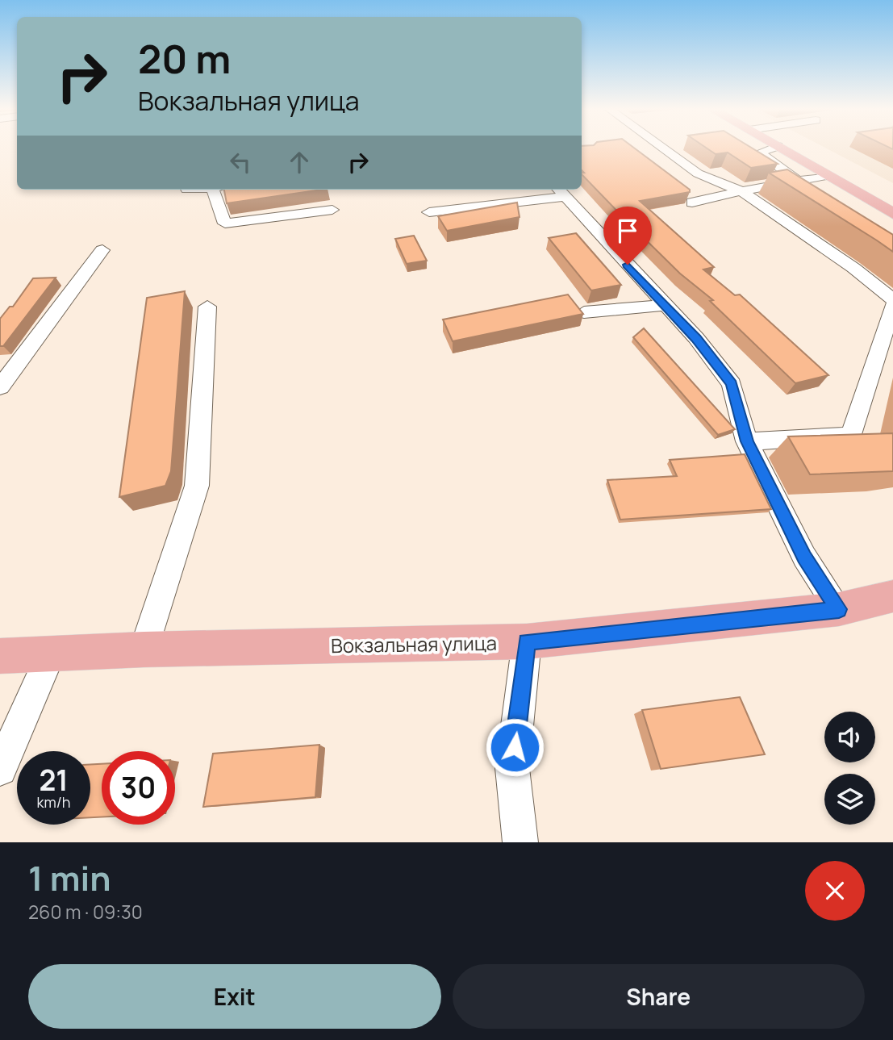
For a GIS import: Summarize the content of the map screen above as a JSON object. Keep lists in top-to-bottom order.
{
  "streets": {
    "main road": ["Вокзальная улица"]
  },
  "page": {
    "turn": ["20 m", "Вокзальная улица"],
    "speed": "21 km/h",
    "limit": "30",
    "heading": ["1 min", "260 m · 09:30"],
    "buttons": ["Exit", "Share"]
  }
}
